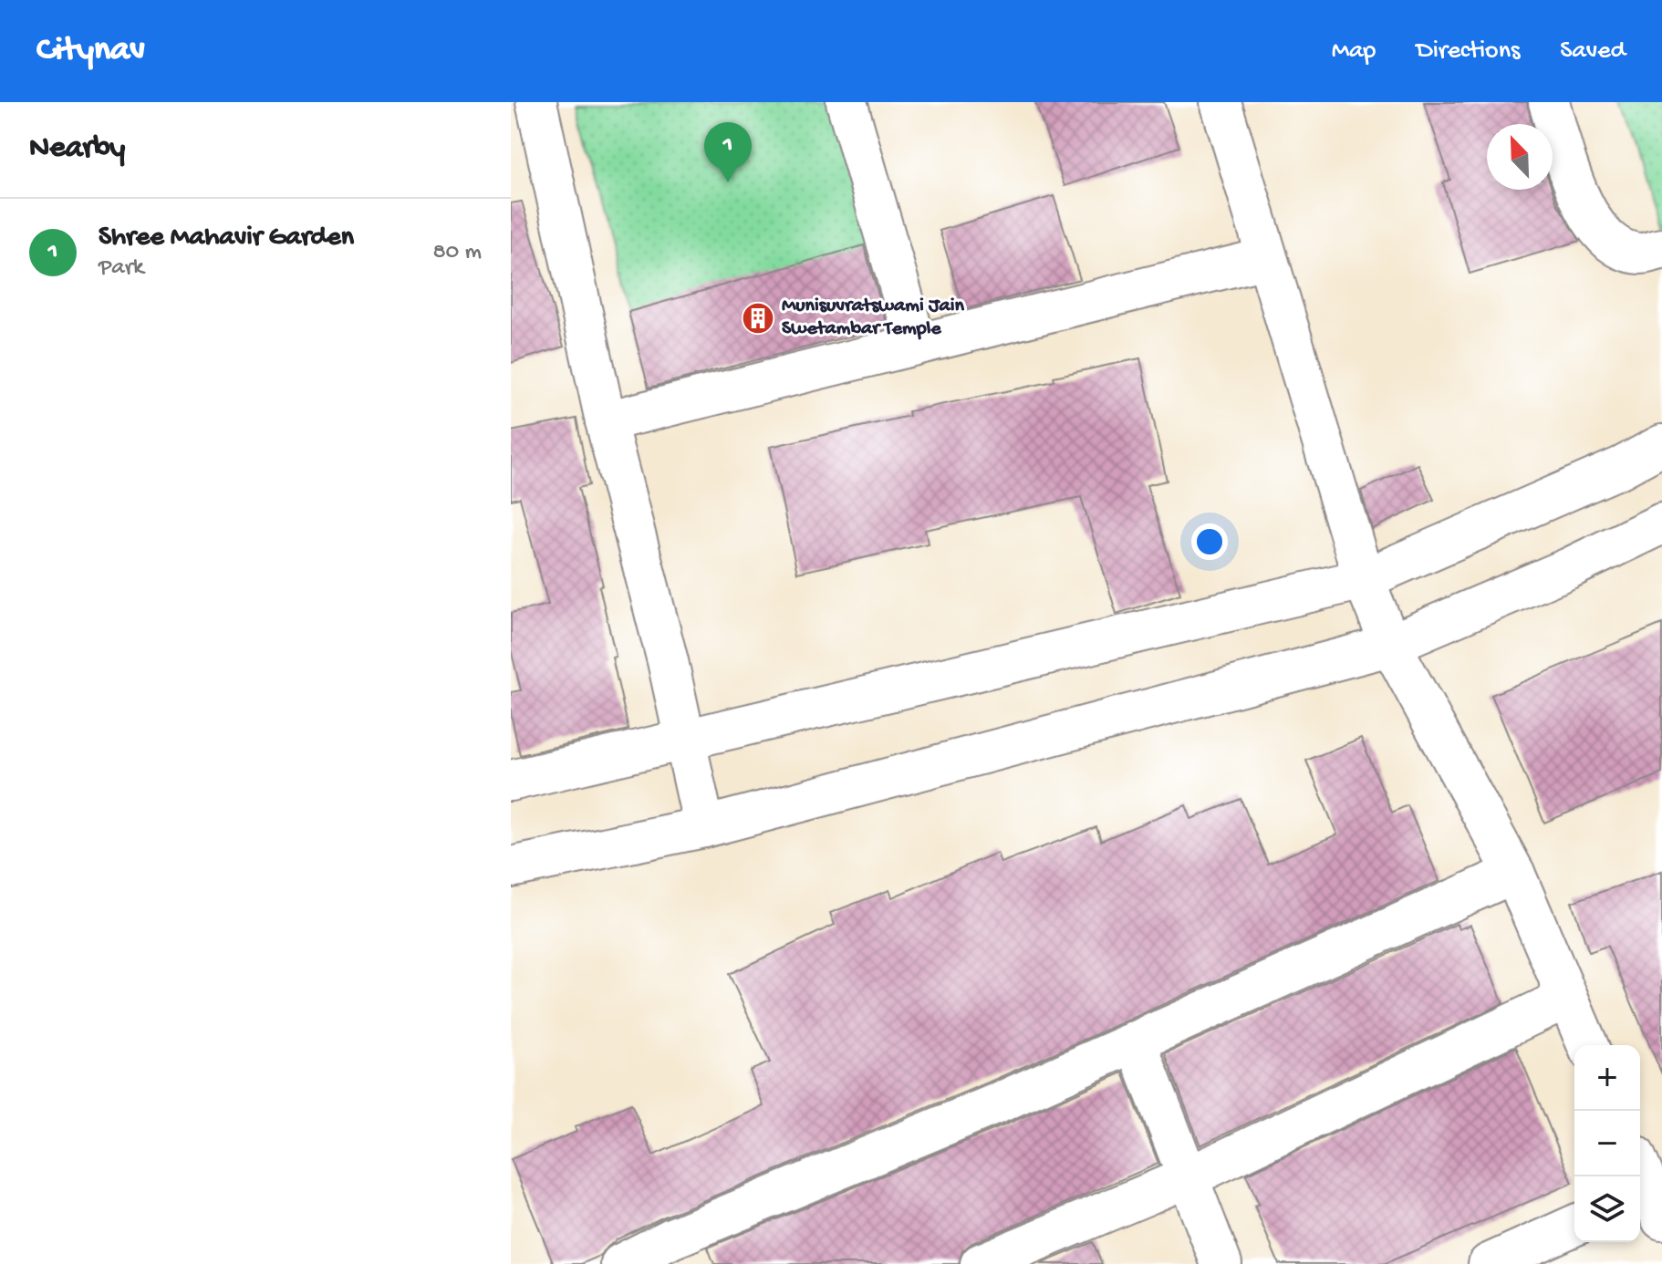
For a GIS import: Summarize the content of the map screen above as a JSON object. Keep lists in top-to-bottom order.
{
  "places": {
    "building": ["Munisuvratswami Jain Swetambar Temple"]
  },
  "north": "top left",
  "page": {
    "header": "Citynav",
    "nav": ["Map", "Directions", "Saved"],
    "heading": "Nearby",
    "pins": "1",
    "list": [
      {
        "mark": "1",
        "name": "Shree Mahavir Garden",
        "note": "Park",
        "value": "80 m"
      }
    ],
    "map_buttons": ["+", "−"]
  }
}
